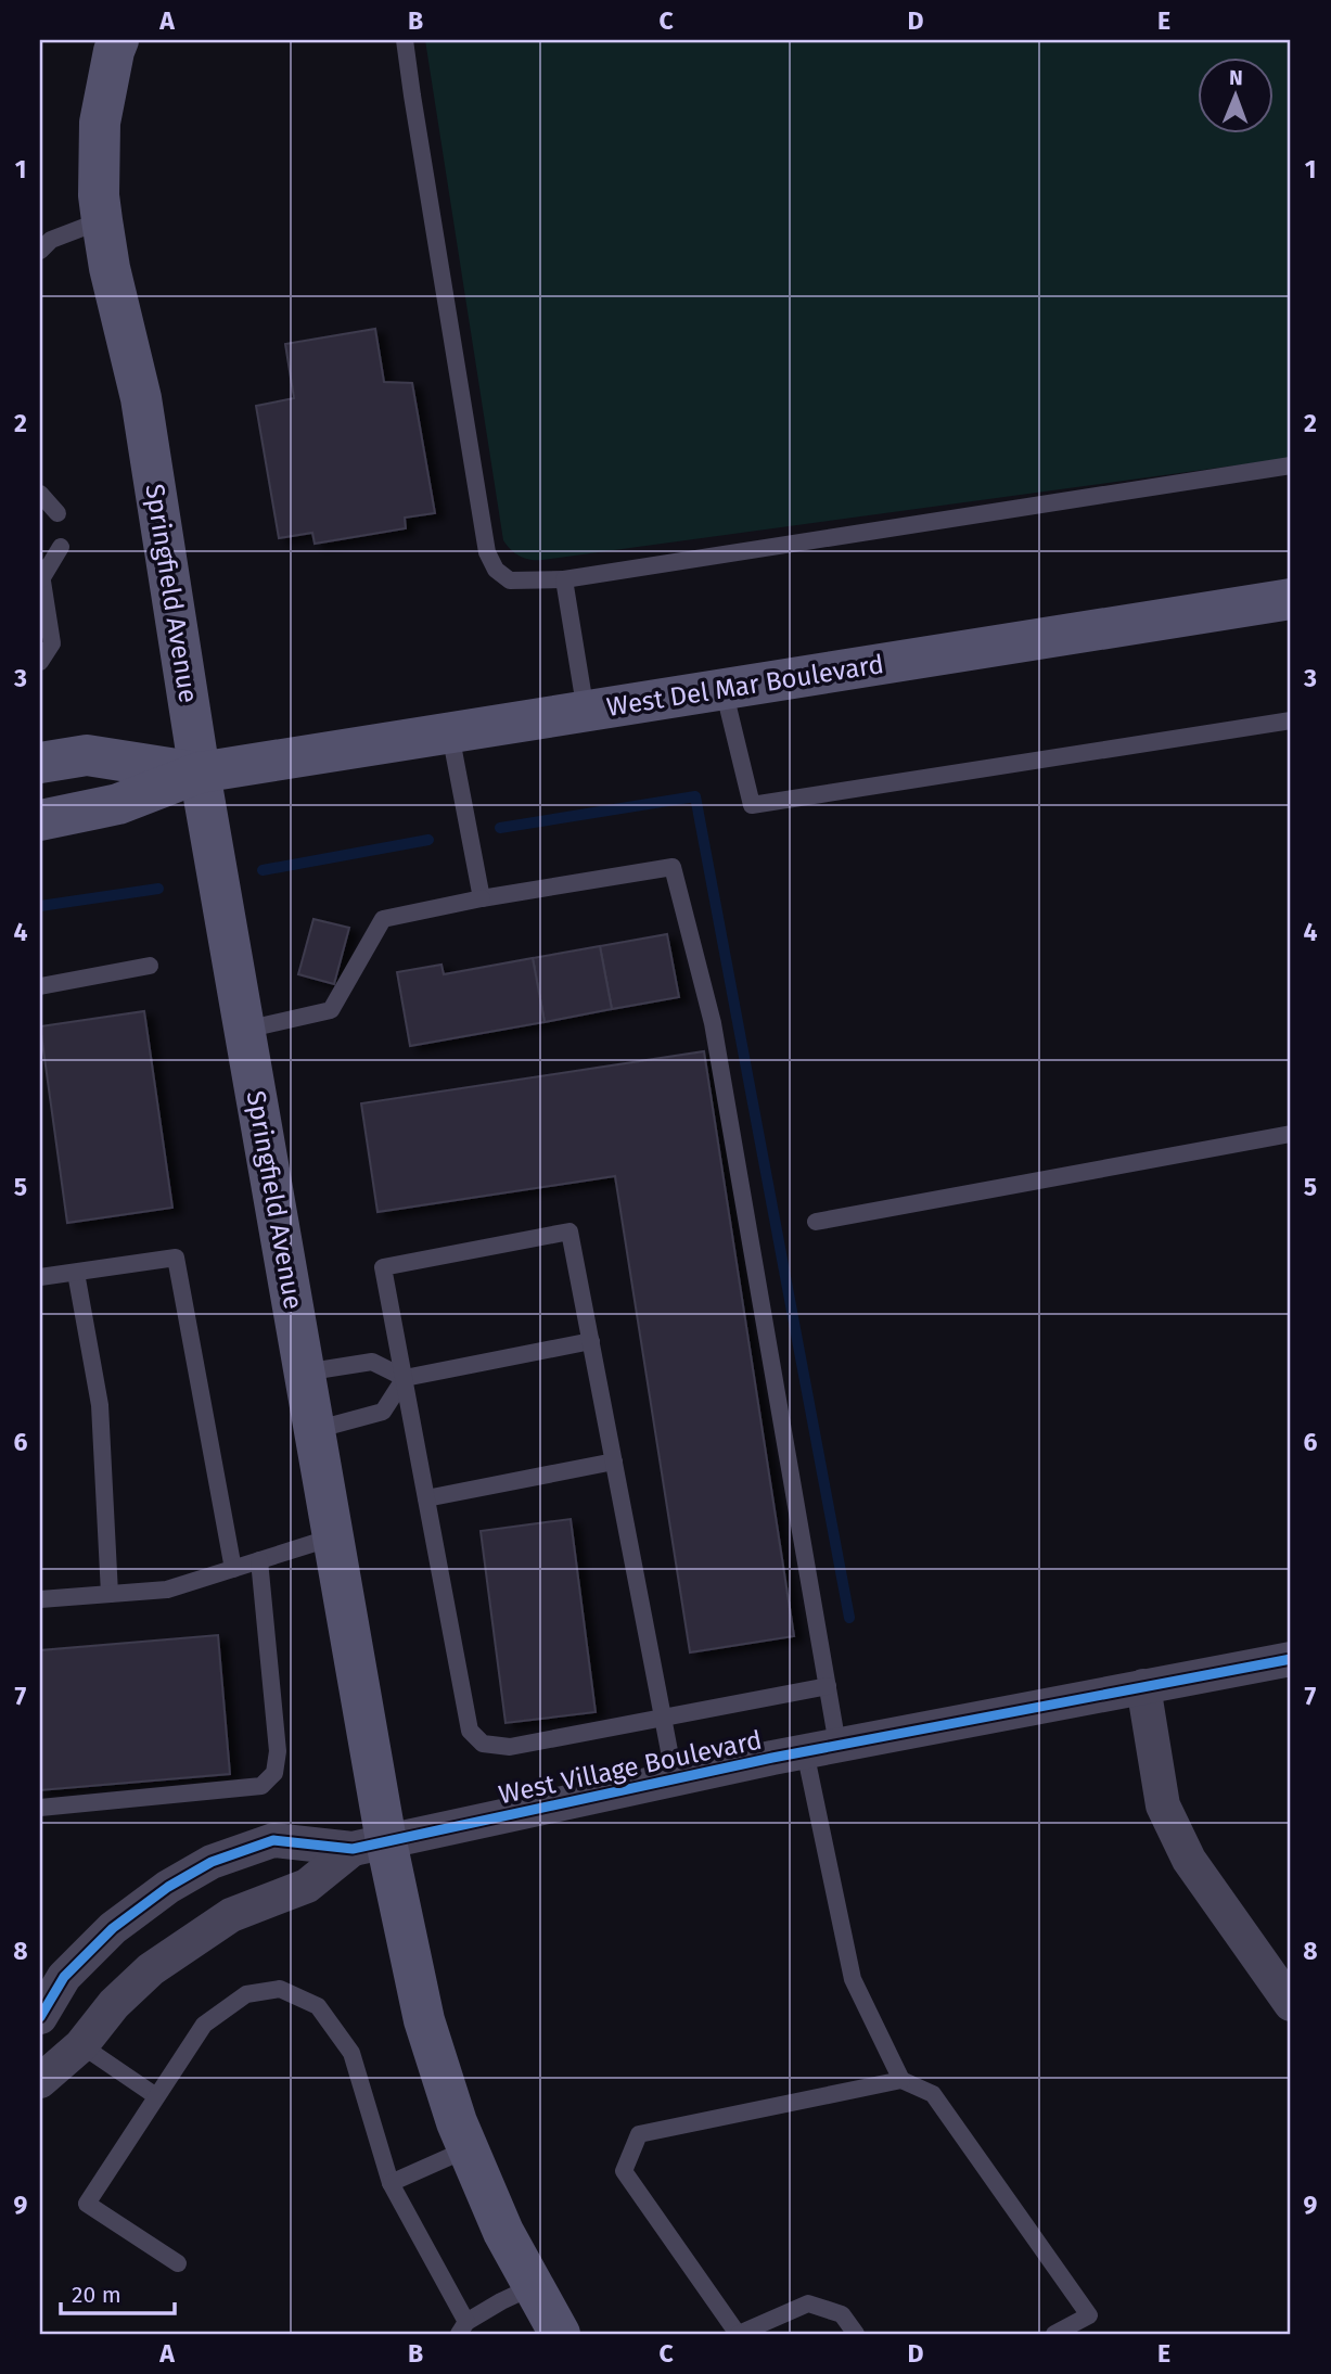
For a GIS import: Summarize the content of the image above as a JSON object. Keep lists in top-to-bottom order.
{
  "streets": {
    "main road": ["Springfield Avenue", "West Del Mar Boulevard"],
    "street": ["West Village Boulevard"]
  },
  "crossings": [
    ["Springfield Avenue", "West Del Mar Boulevard"],
    ["Springfield Avenue", "West Village Boulevard"]
  ],
  "scale_bar": "20 m",
  "north": "top",
  "grid": {
    "columns": [
      "A",
      "B",
      "C",
      "D",
      "E"
    ],
    "rows": [
      "1",
      "2",
      "3",
      "4",
      "5",
      "6",
      "7",
      "8",
      "9"
    ]
  }
}
